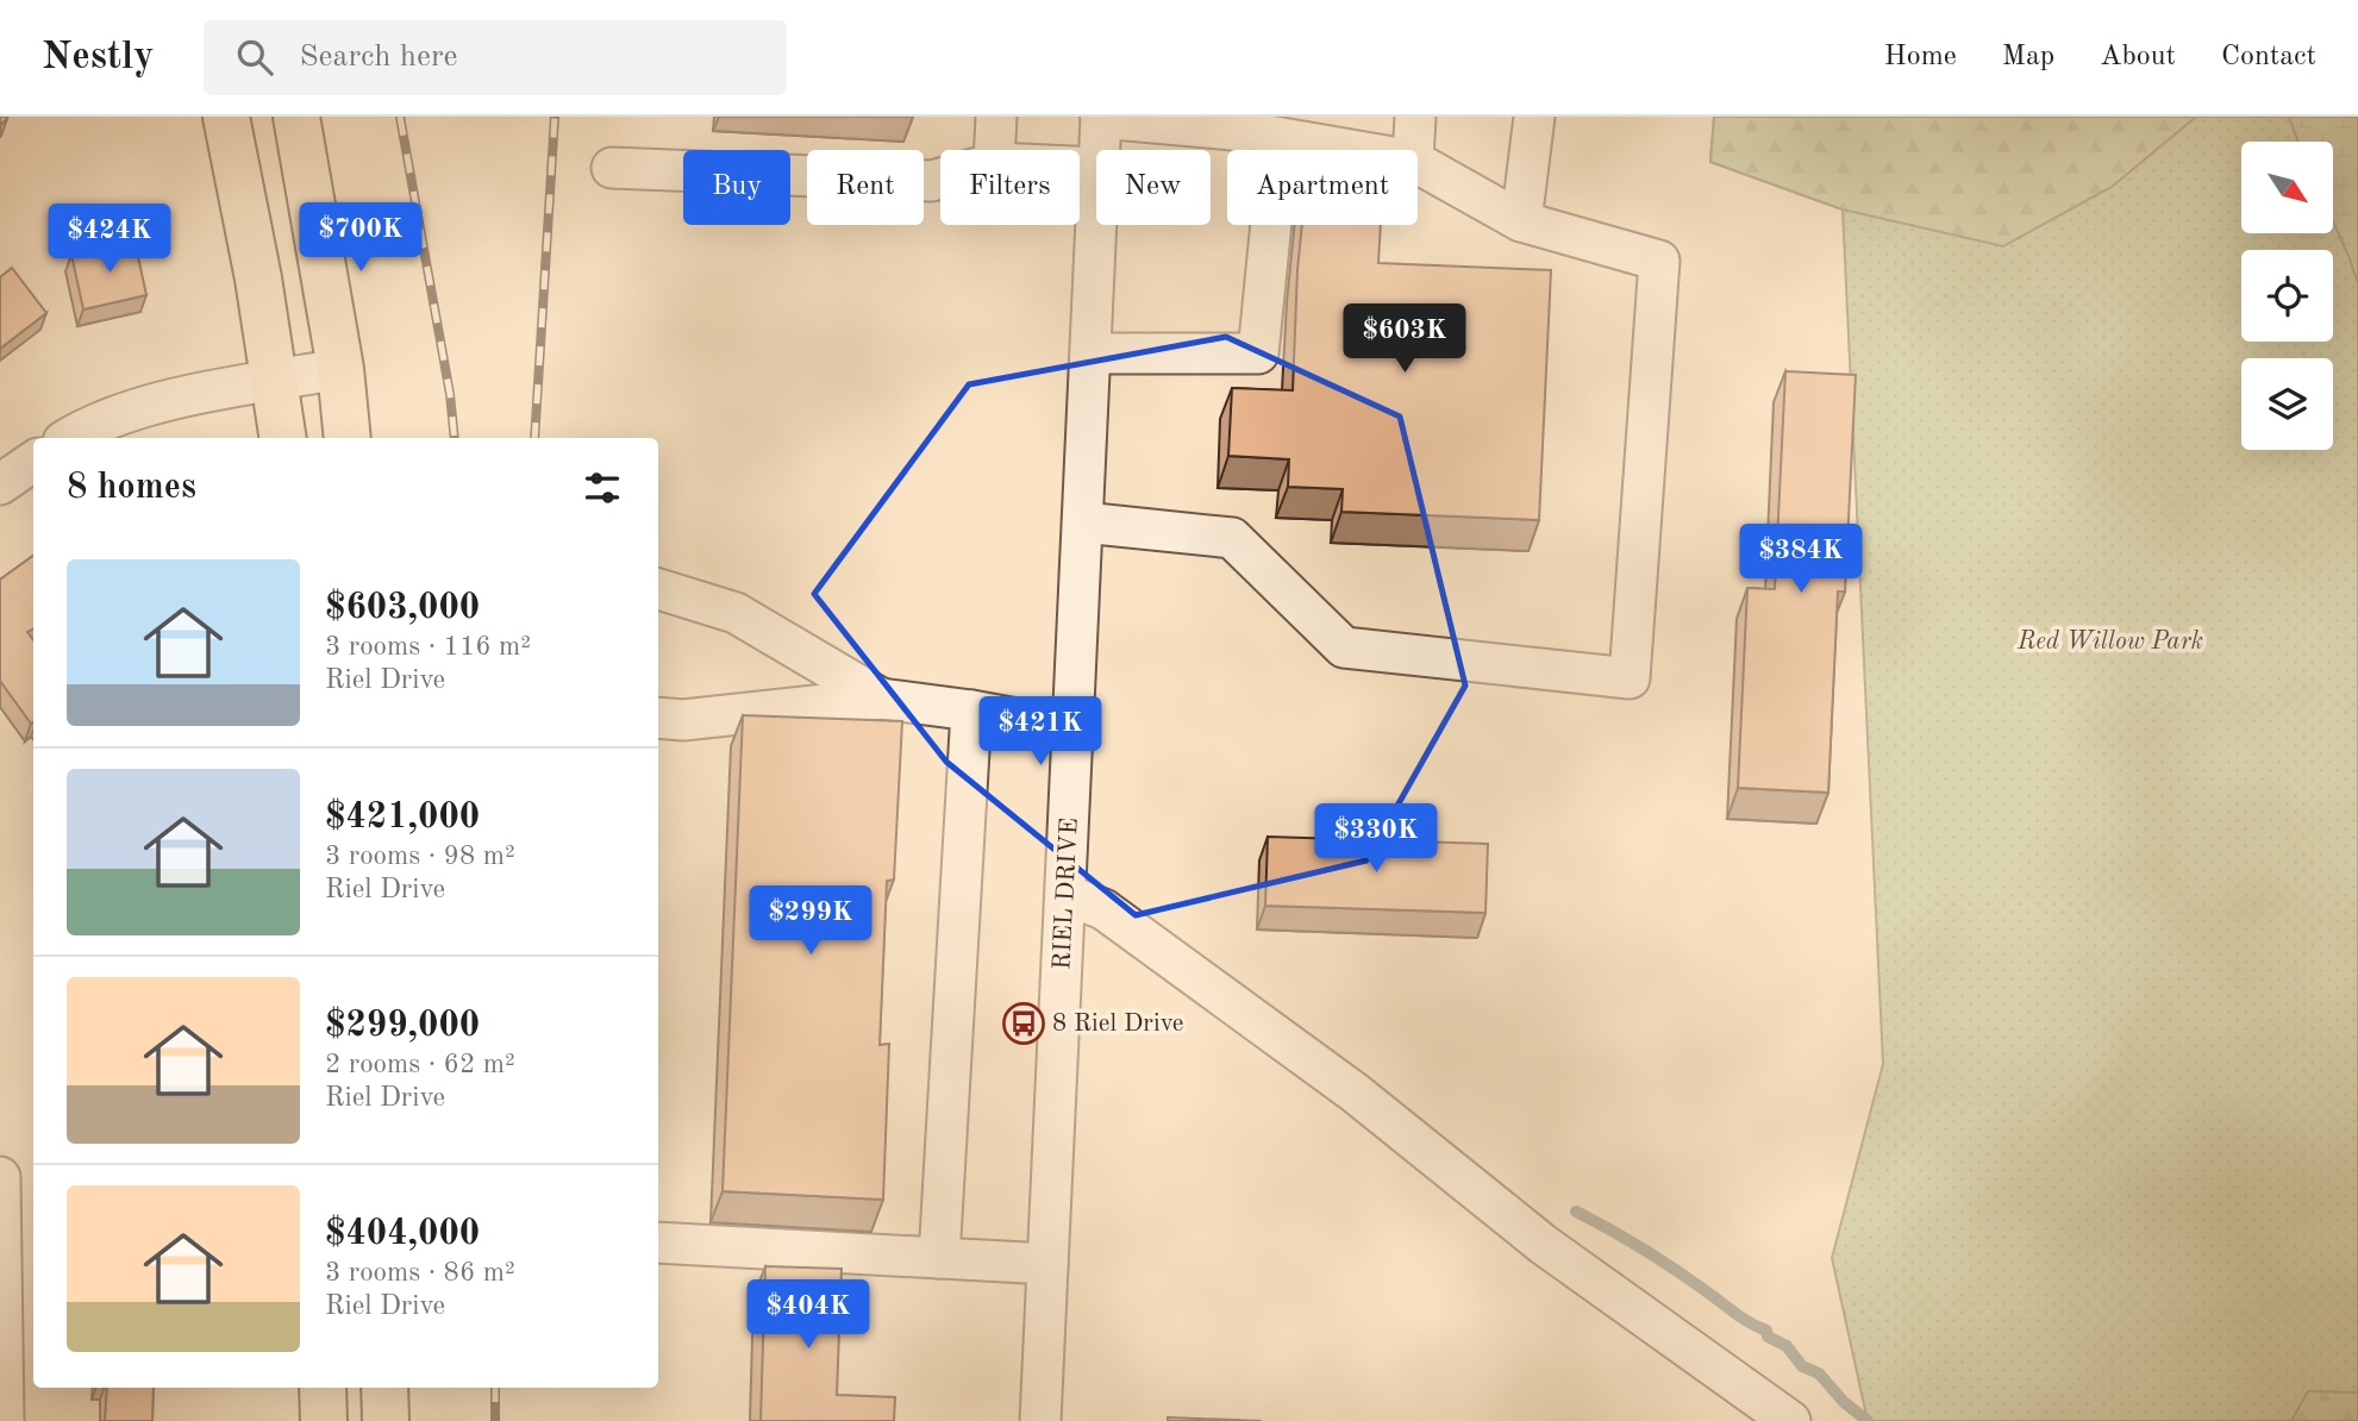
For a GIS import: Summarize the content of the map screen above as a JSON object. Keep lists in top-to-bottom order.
{
  "streets": {
    "street": ["RIEL DRIVE"]
  },
  "parks": ["Red Willow Park"],
  "places": {
    "bus stop": ["8 Riel Drive"]
  },
  "north": "bottom right",
  "page": {
    "header": "Nestly",
    "search": "Search here",
    "nav": [
      "Home",
      "Map",
      "About",
      "Contact"
    ],
    "chip": [
      "Buy",
      "Rent",
      "Filters",
      "New",
      "Apartment"
    ],
    "price": [
      "$700K",
      "$424K",
      "$603K",
      "$384K",
      "$421K",
      "$330K",
      "$299K",
      "$404K"
    ],
    "heading": "8 homes",
    "list": [
      {
        "name": "$603,000",
        "note": "3 rooms · 116 m² · Riel Drive"
      },
      {
        "name": "$421,000",
        "note": "3 rooms · 98 m² · Riel Drive"
      },
      {
        "name": "$299,000",
        "note": "2 rooms · 62 m² · Riel Drive"
      },
      {
        "name": "$404,000",
        "note": "3 rooms · 86 m² · Riel Drive"
      }
    ]
  }
}
